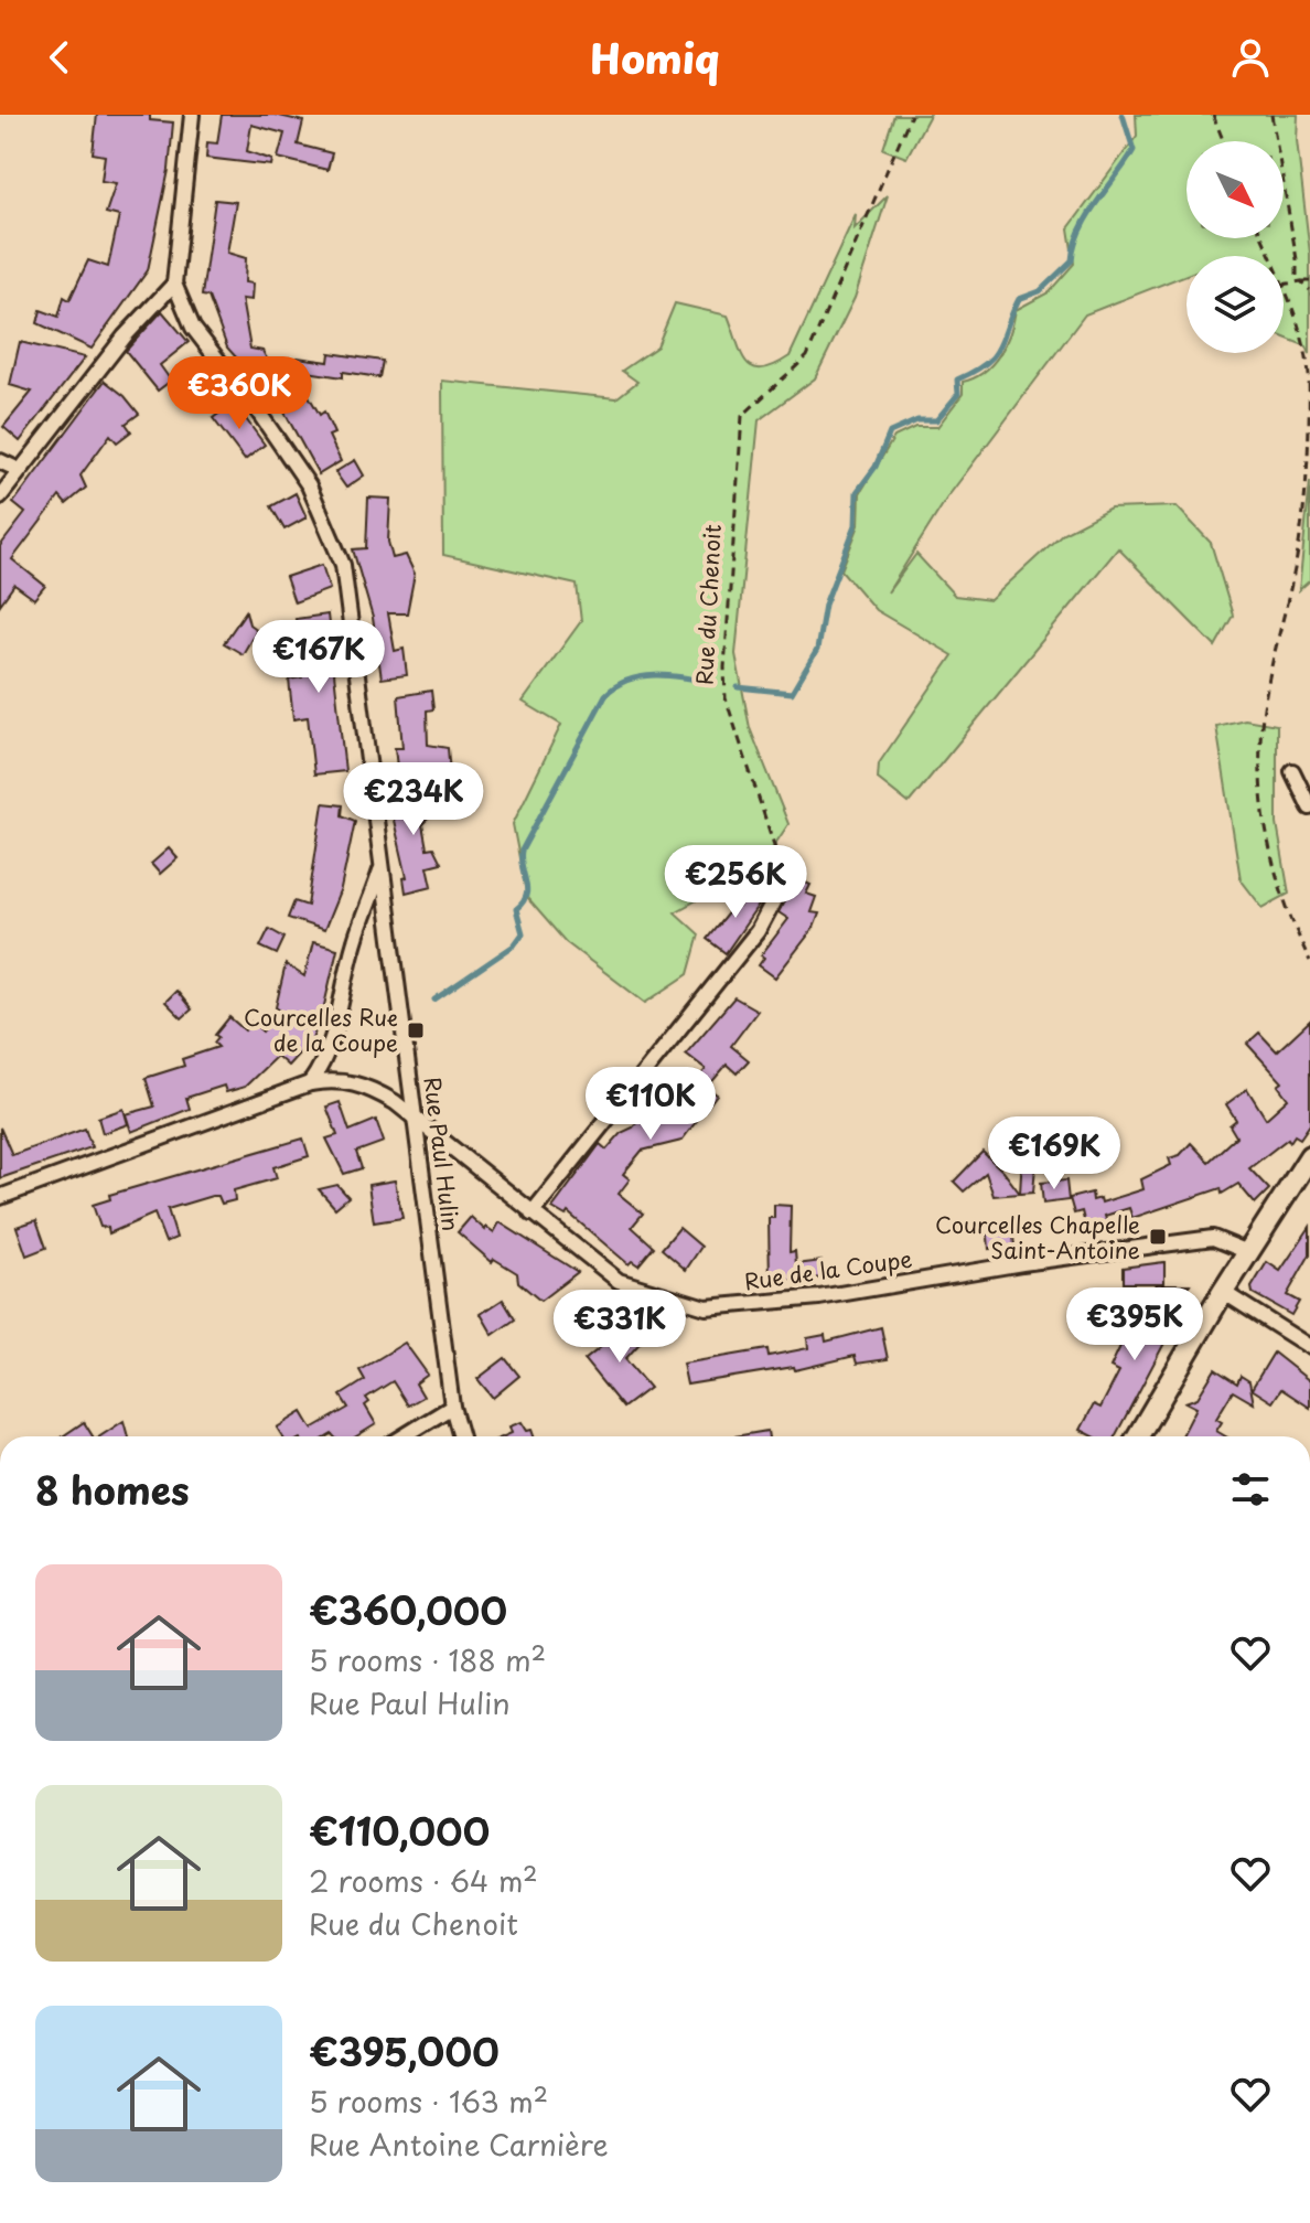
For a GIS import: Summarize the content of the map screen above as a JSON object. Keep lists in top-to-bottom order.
{
  "streets": {
    "street": ["Rue Paul Hulin", "Rue de la Coupe"],
    "path": ["Rue du Chenoit"]
  },
  "crossings": [
    ["Rue Paul Hulin", "Rue de la Coupe"]
  ],
  "places": {
    "transit": ["Courcelles Rue de la Coupe", "Courcelles Chapelle Saint-Antoine"]
  },
  "north": "bottom right",
  "page": {
    "header": "Homiq",
    "price": [
      "€360K",
      "€167K",
      "€234K",
      "€256K",
      "€110K",
      "€169K",
      "€395K",
      "€331K"
    ],
    "heading": "8 homes",
    "list": [
      {
        "name": "€360,000",
        "note": "5 rooms · 188 m² · Rue Paul Hulin"
      },
      {
        "name": "€110,000",
        "note": "2 rooms · 64 m² · Rue du Chenoit"
      },
      {
        "name": "€395,000",
        "note": "5 rooms · 163 m² · Rue Antoine Carnière"
      }
    ]
  }
}
